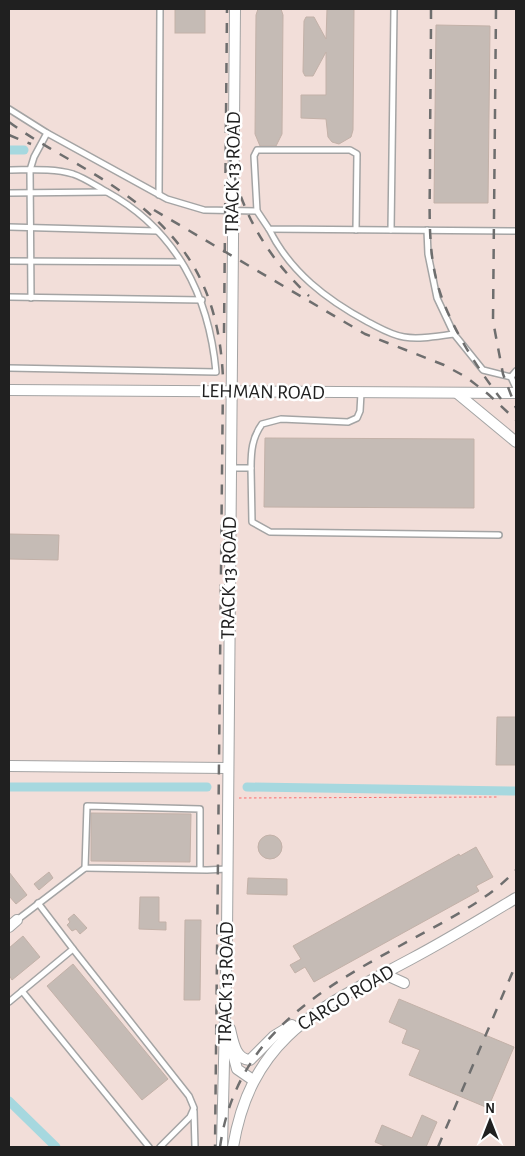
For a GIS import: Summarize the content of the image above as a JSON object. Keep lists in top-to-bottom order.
{
  "streets": {
    "street": ["TRACK 13 ROAD", "LEHMAN ROAD", "CARGO ROAD"]
  },
  "crossings": [
    ["TRACK 13 ROAD", "LEHMAN ROAD"]
  ],
  "north": "top"
}
